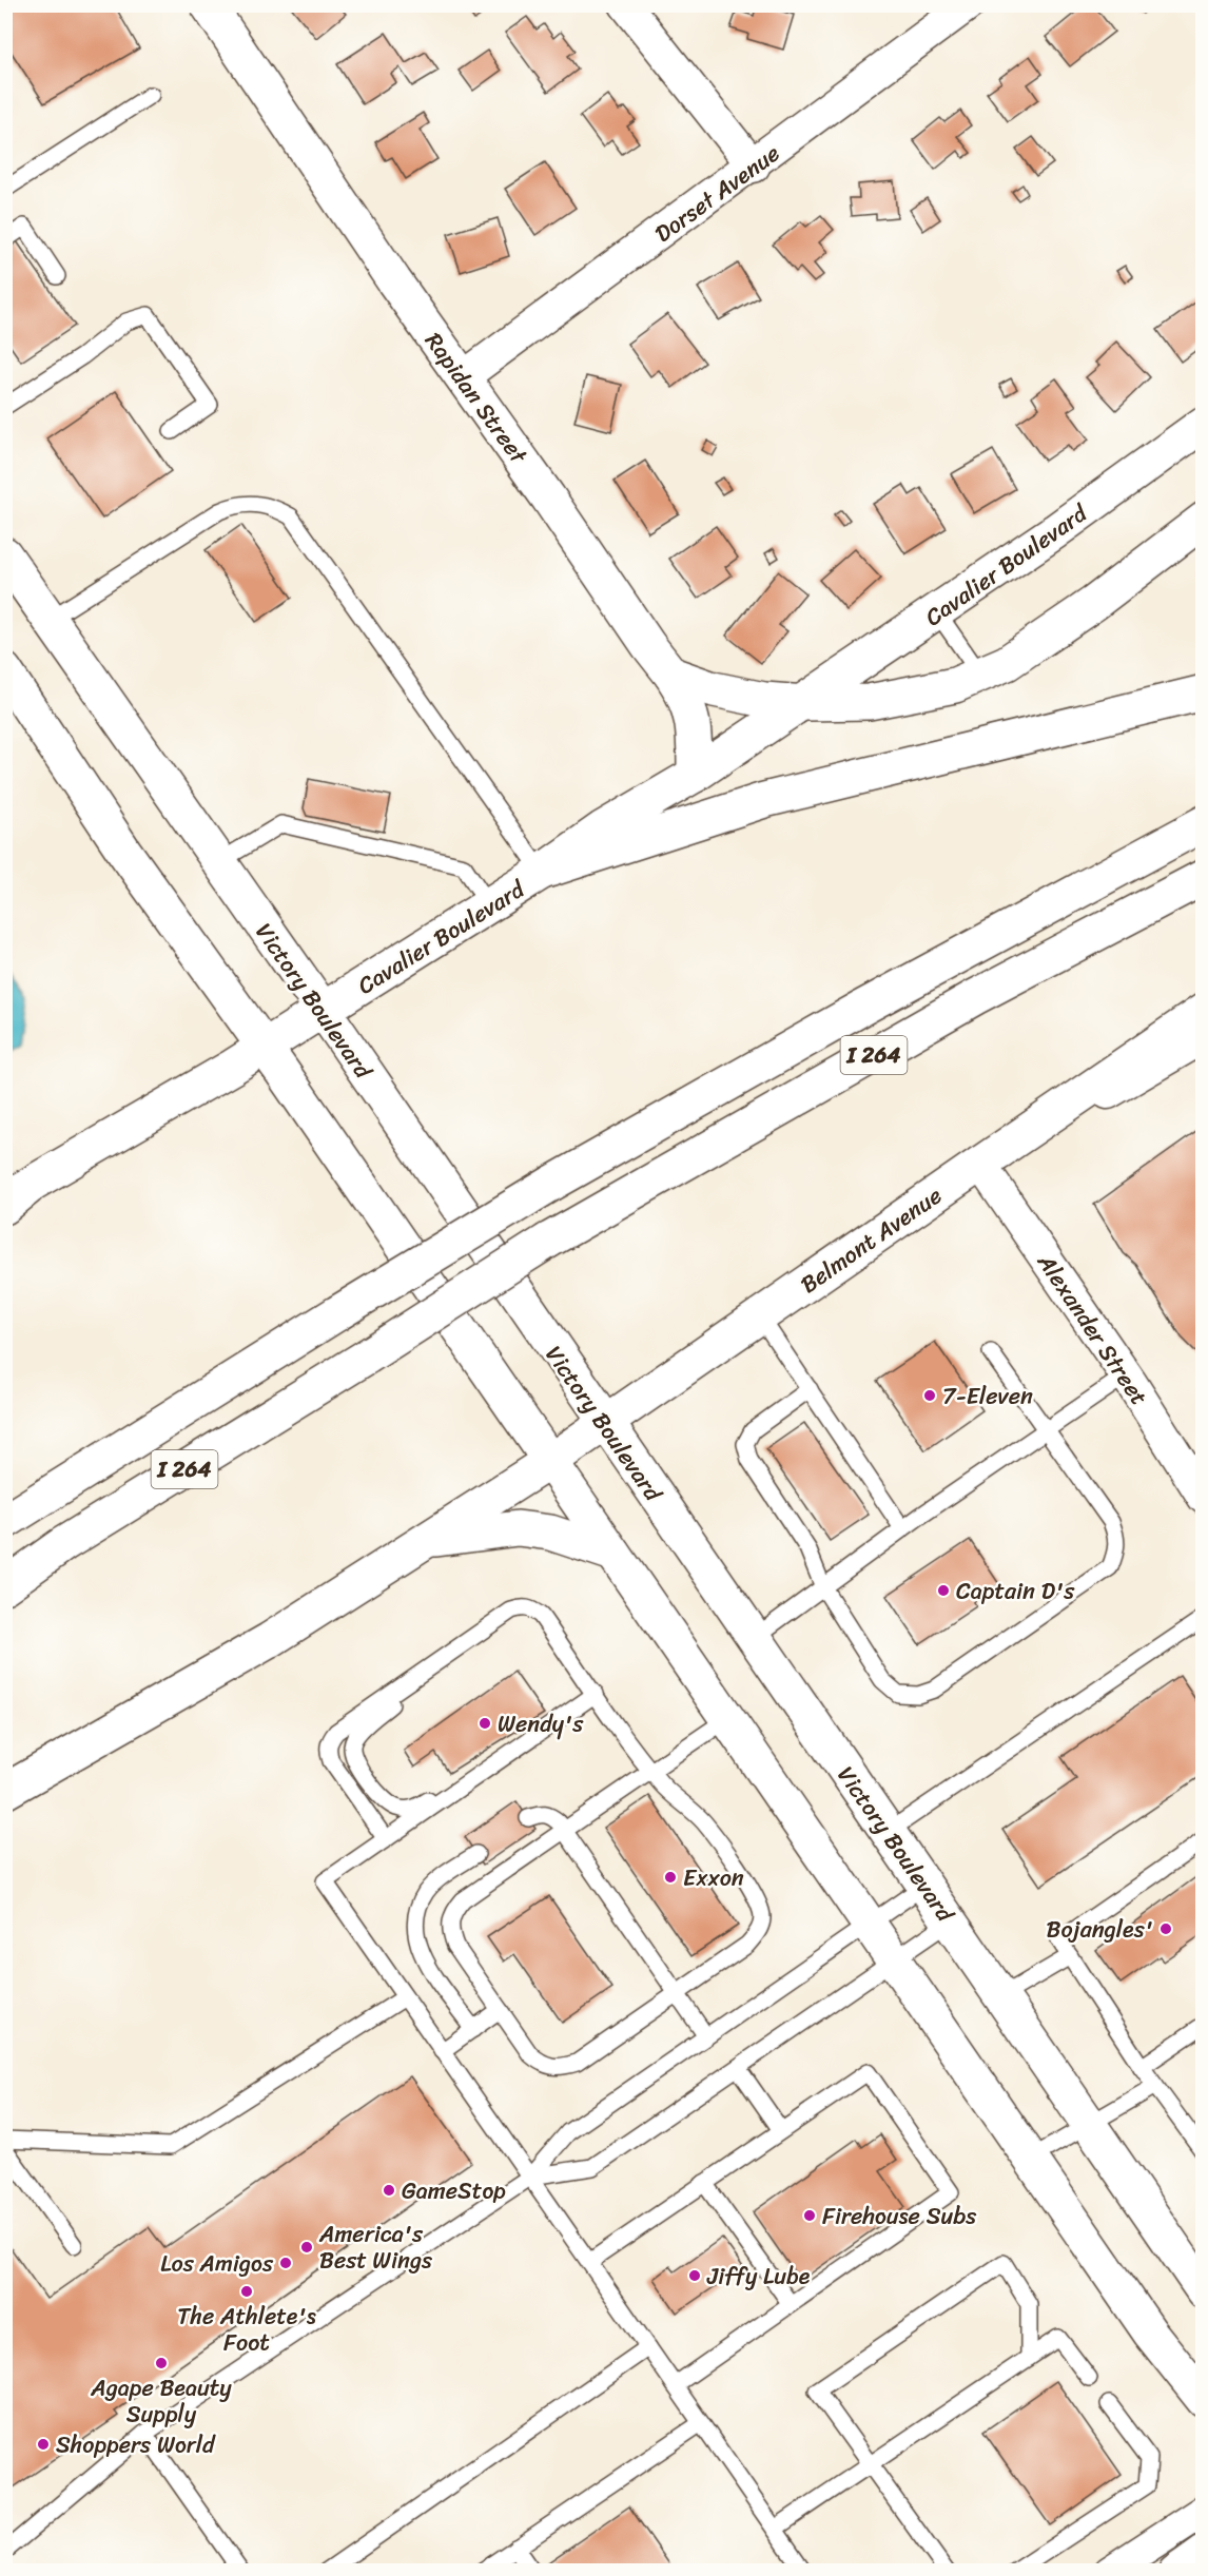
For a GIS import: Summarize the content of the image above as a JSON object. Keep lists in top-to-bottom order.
{
  "streets": {
    "main road": [
      "Rapidan Street",
      "Cavalier Boulevard",
      "Victory Boulevard",
      "I 264",
      "Belmont Avenue"
    ],
    "street": ["Dorset Avenue", "Alexander Street"]
  },
  "crossings": [
    ["Dorset Avenue", "Rapidan Street"],
    ["Rapidan Street", "Cavalier Boulevard"],
    ["Cavalier Boulevard", "Victory Boulevard"],
    ["Victory Boulevard", "Belmont Avenue"],
    ["Belmont Avenue", "Alexander Street"]
  ],
  "places": [
    "7-Eleven",
    "Captain D's",
    "Wendy's",
    "Exxon",
    "Bojangles'",
    "GameStop",
    "Firehouse Subs",
    "America's Best Wings",
    "Los Amigos",
    "Jiffy Lube",
    "The Athlete's Foot",
    "Agape Beauty Supply",
    "Shoppers World"
  ]
}
